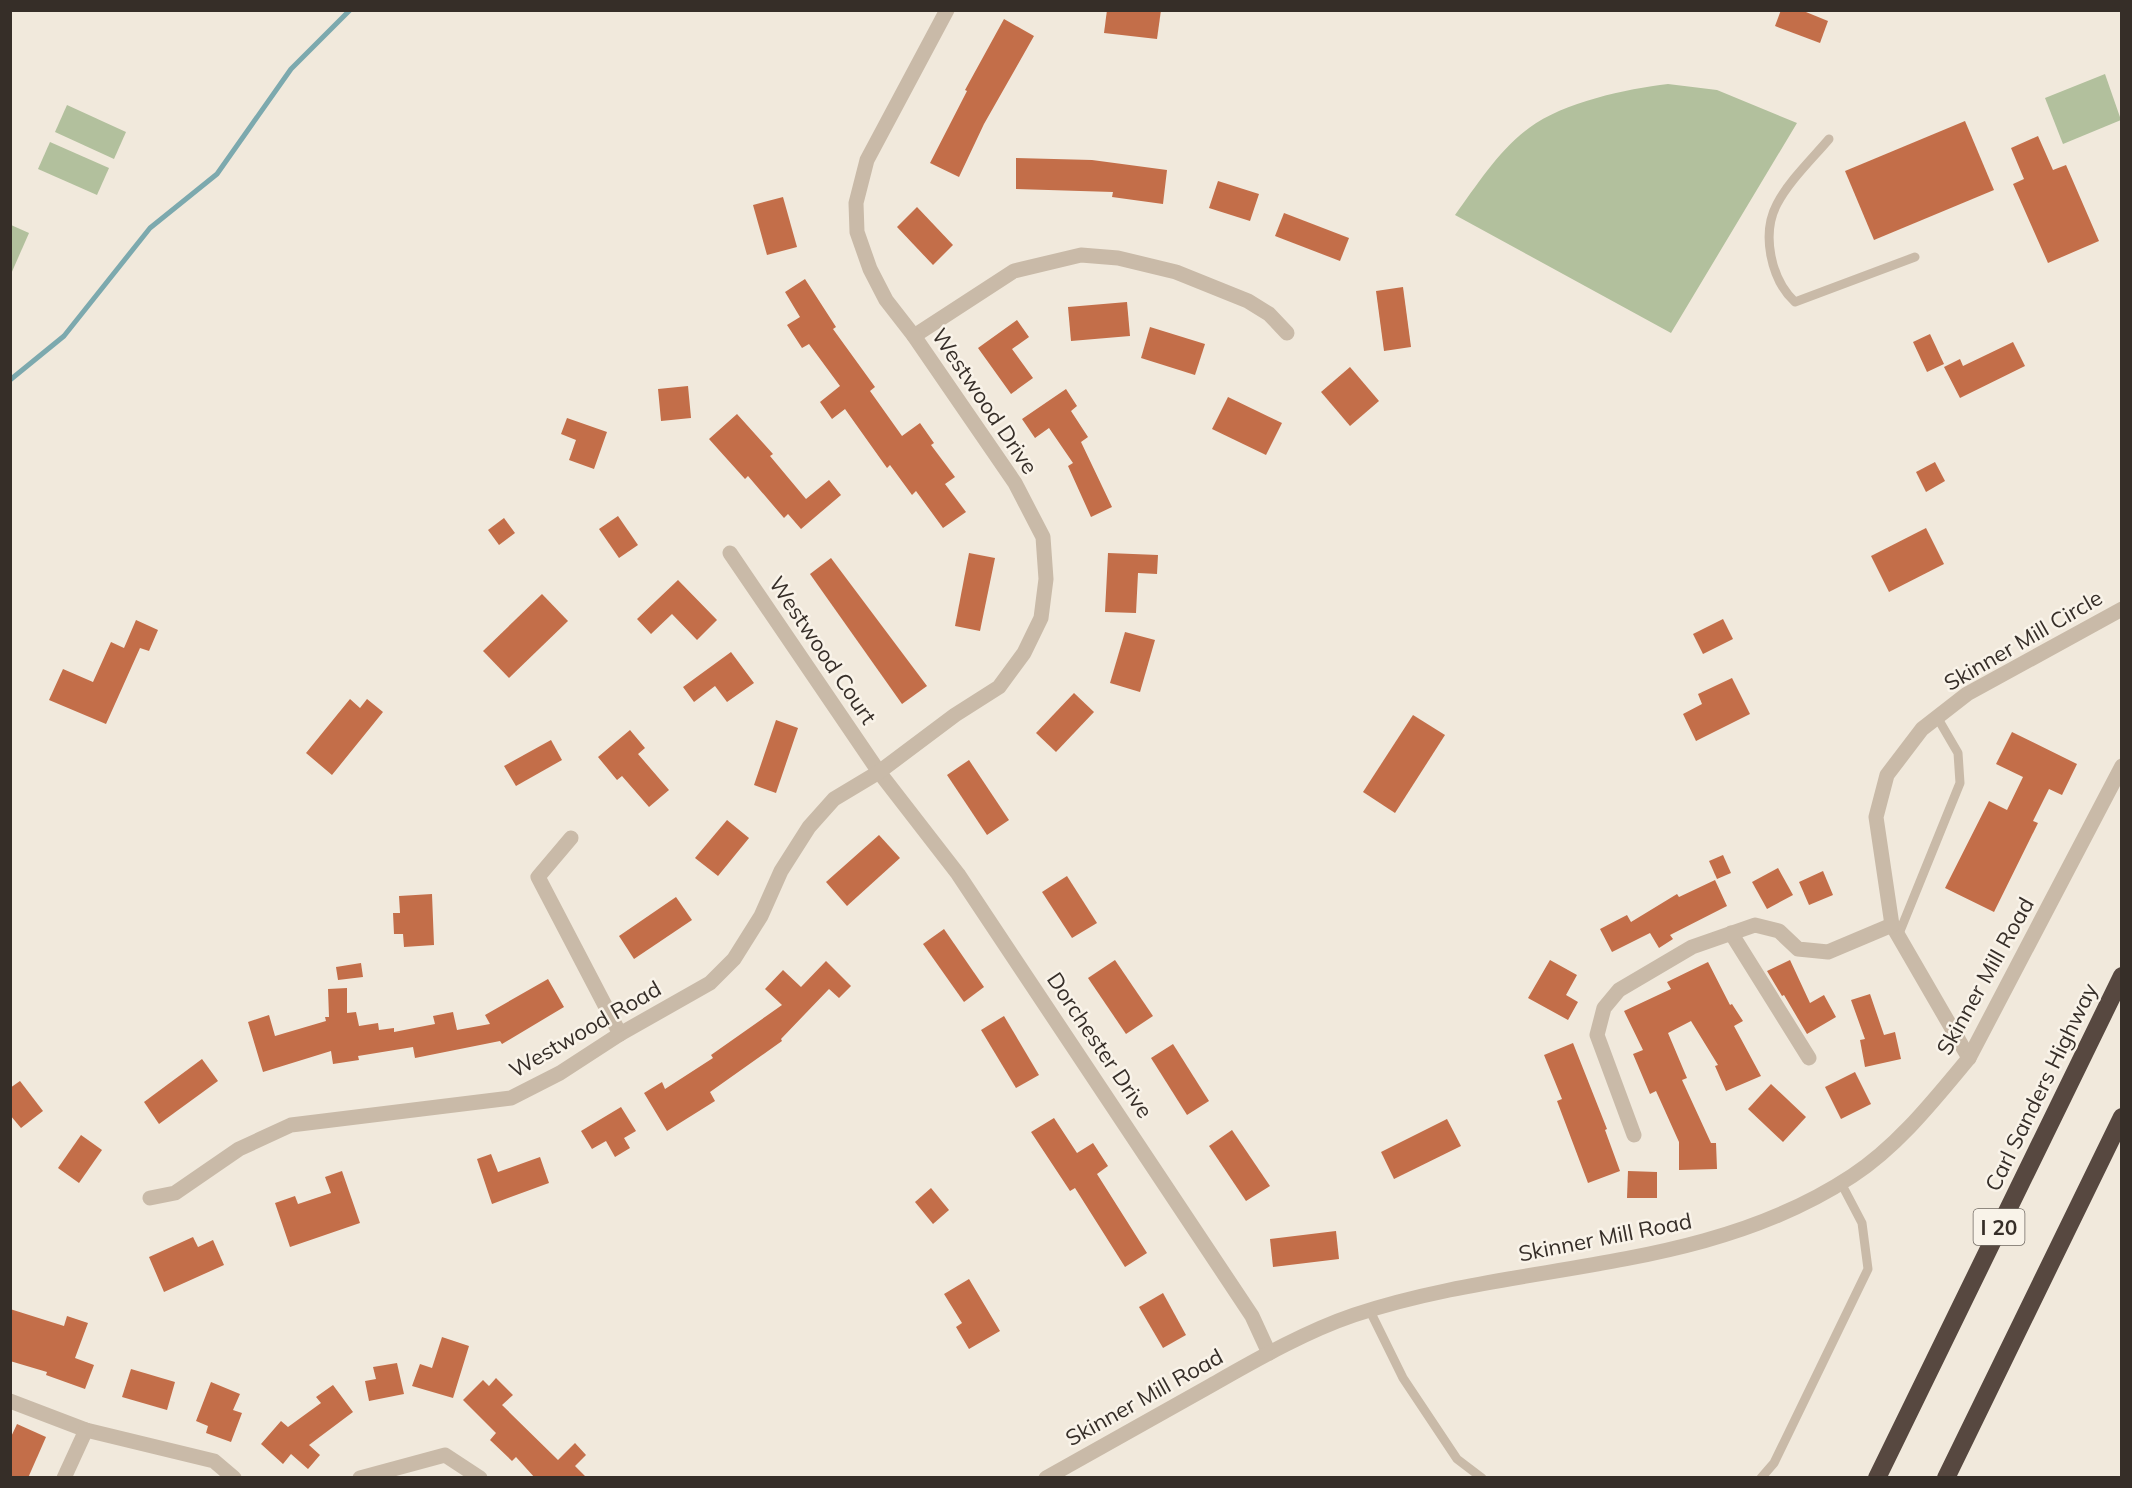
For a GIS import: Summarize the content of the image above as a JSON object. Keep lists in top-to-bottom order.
{
  "streets": {
    "highway": ["Carl Sanders Highway", "I 20"],
    "street": [
      "Westwood Drive",
      "Skinner Mill Circle",
      "Westwood Court",
      "Skinner Mill Road",
      "Westwood Road",
      "Dorchester Drive"
    ]
  },
  "crossings": [
    ["Westwood Drive", "Westwood Court"],
    ["Westwood Drive", "Westwood Road"],
    ["Westwood Drive", "Dorchester Drive"],
    ["Skinner Mill Circle", "Skinner Mill Road"],
    ["Westwood Court", "Westwood Road"],
    ["Westwood Court", "Dorchester Drive"],
    ["Skinner Mill Road", "Dorchester Drive"],
    ["Westwood Road", "Dorchester Drive"]
  ]
}
